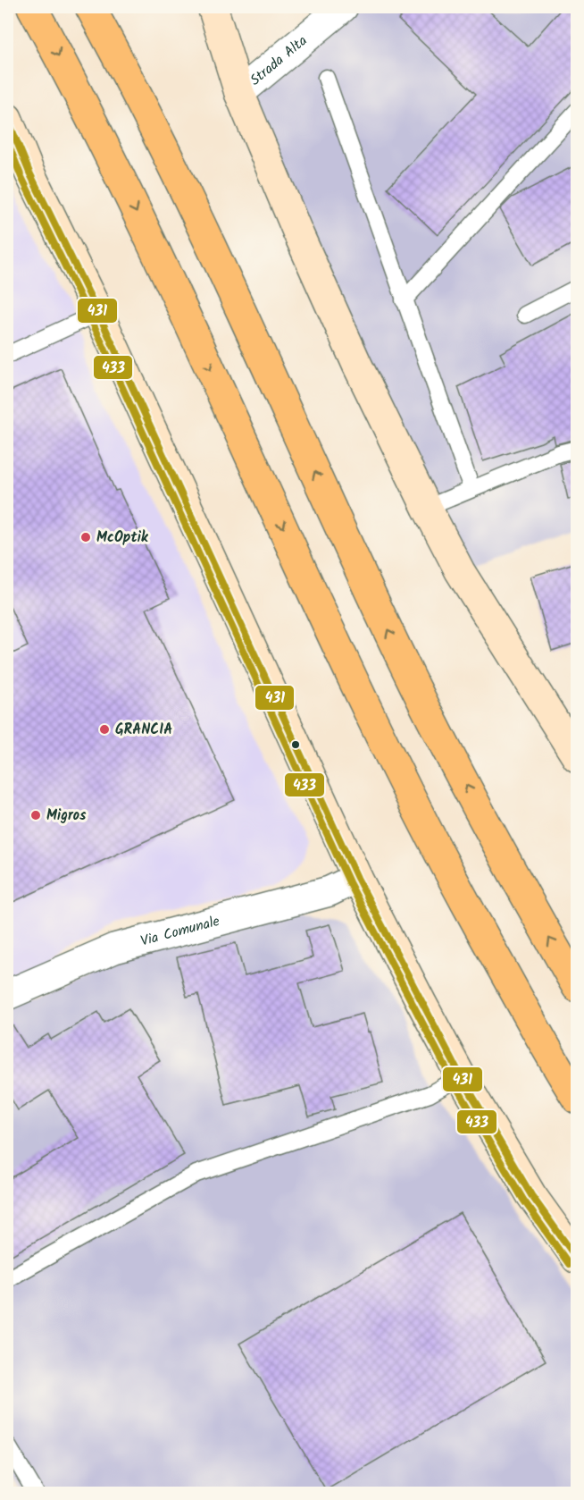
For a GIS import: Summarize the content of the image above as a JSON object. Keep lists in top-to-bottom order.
{
  "streets": {
    "street": ["Strada Alta", "Via Comunale"]
  },
  "places": ["McOptik", "GRANCIA", "Migros"],
  "lines": ["transit line 431", "transit line 433"]
}
